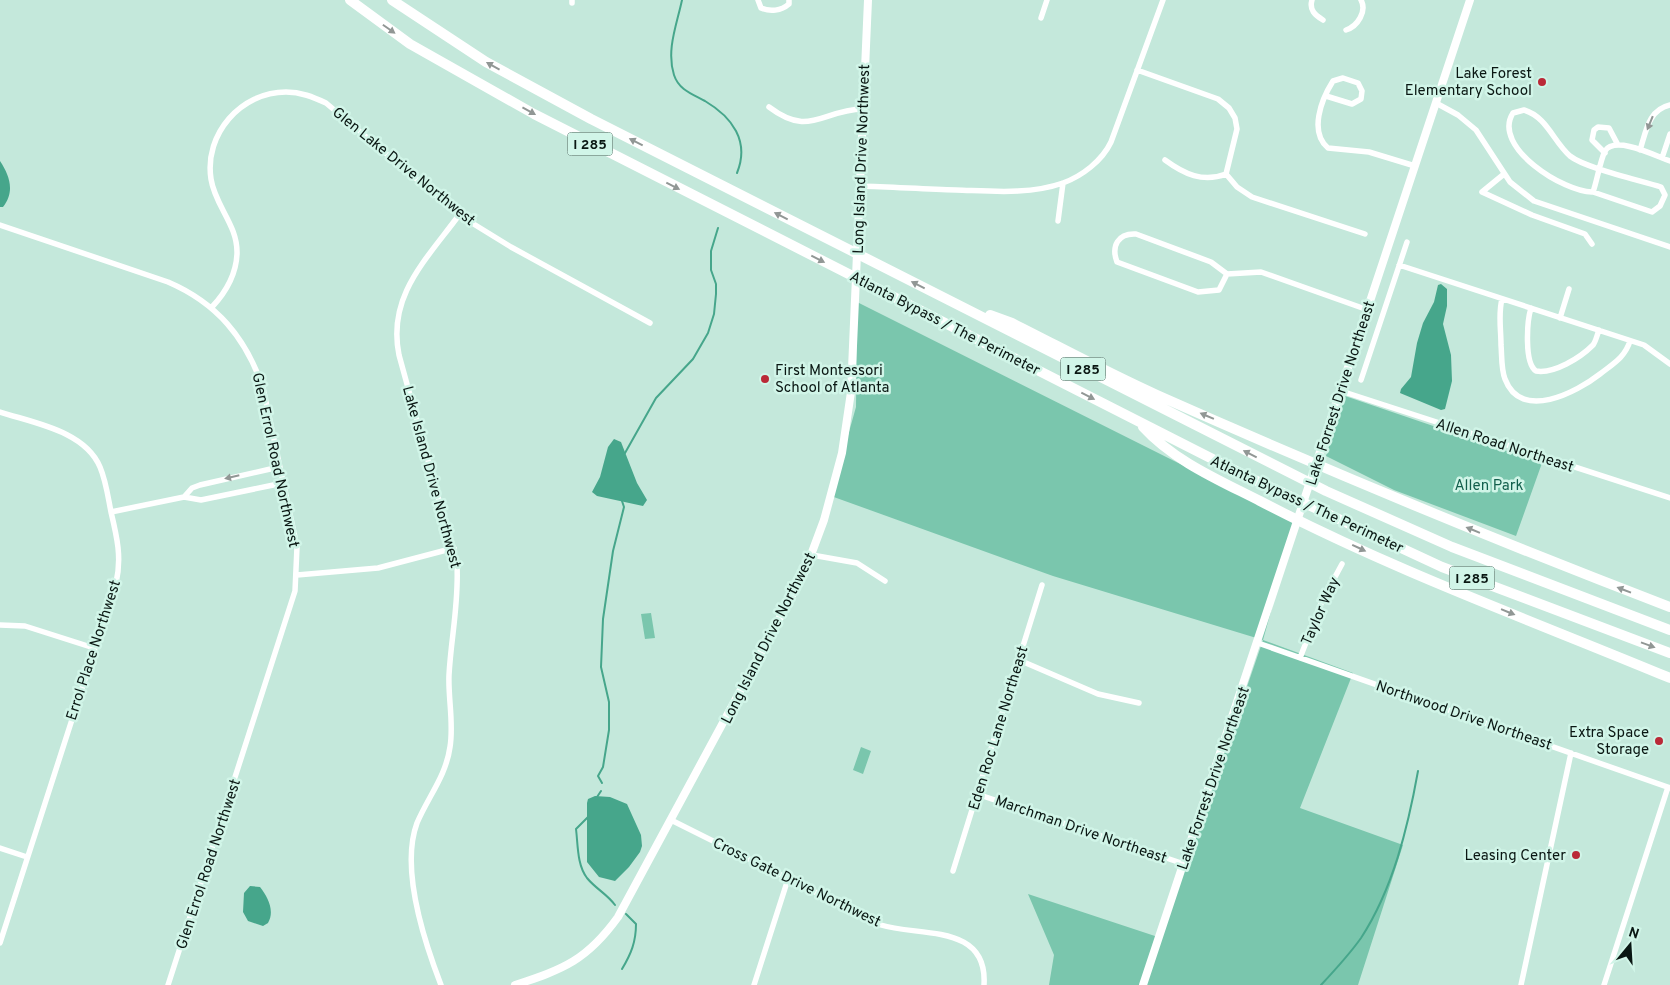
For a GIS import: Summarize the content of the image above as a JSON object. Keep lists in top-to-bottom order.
{
  "streets": {
    "highway": ["I 285", "Atlanta Bypass / The Perimeter"],
    "street": [
      "Long Island Drive Northwest",
      "Glen Lake Drive Northwest",
      "Lake Forrest Drive Northeast",
      "Allen Road Northeast",
      "Glen Errol Road Northwest",
      "Lake Island Drive Northwest",
      "Taylor Way",
      "Errol Place Northwest",
      "Northwood Drive Northeast",
      "Eden Roc Lane Northeast",
      "Marchman Drive Northeast",
      "Cross Gate Drive Northwest"
    ]
  },
  "crossings": [
    ["Long Island Drive Northwest", "Cross Gate Drive Northwest"],
    ["Glen Lake Drive Northwest", "Glen Errol Road Northwest"],
    ["Glen Lake Drive Northwest", "Lake Island Drive Northwest"],
    ["Lake Forrest Drive Northeast", "Allen Road Northeast"],
    ["Lake Forrest Drive Northeast", "Northwood Drive Northeast"],
    ["Lake Forrest Drive Northeast", "Marchman Drive Northeast"],
    ["Taylor Way", "Northwood Drive Northeast"],
    ["Eden Roc Lane Northeast", "Marchman Drive Northeast"]
  ],
  "parks": ["Allen Park"],
  "places": [
    "Lake Forest Elementary School",
    "First Montessori School of Atlanta",
    "Extra Space Storage",
    "Leasing Center"
  ],
  "north": "top"
}
